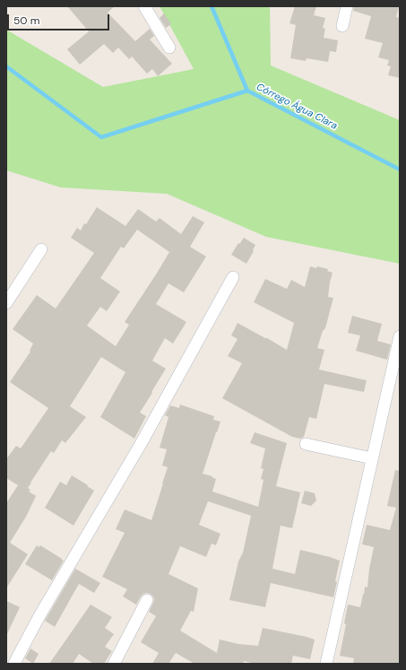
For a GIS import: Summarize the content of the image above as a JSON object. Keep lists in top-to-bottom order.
{
  "water": ["Córrego Água Clara"],
  "scale_bar": "50 m"
}
